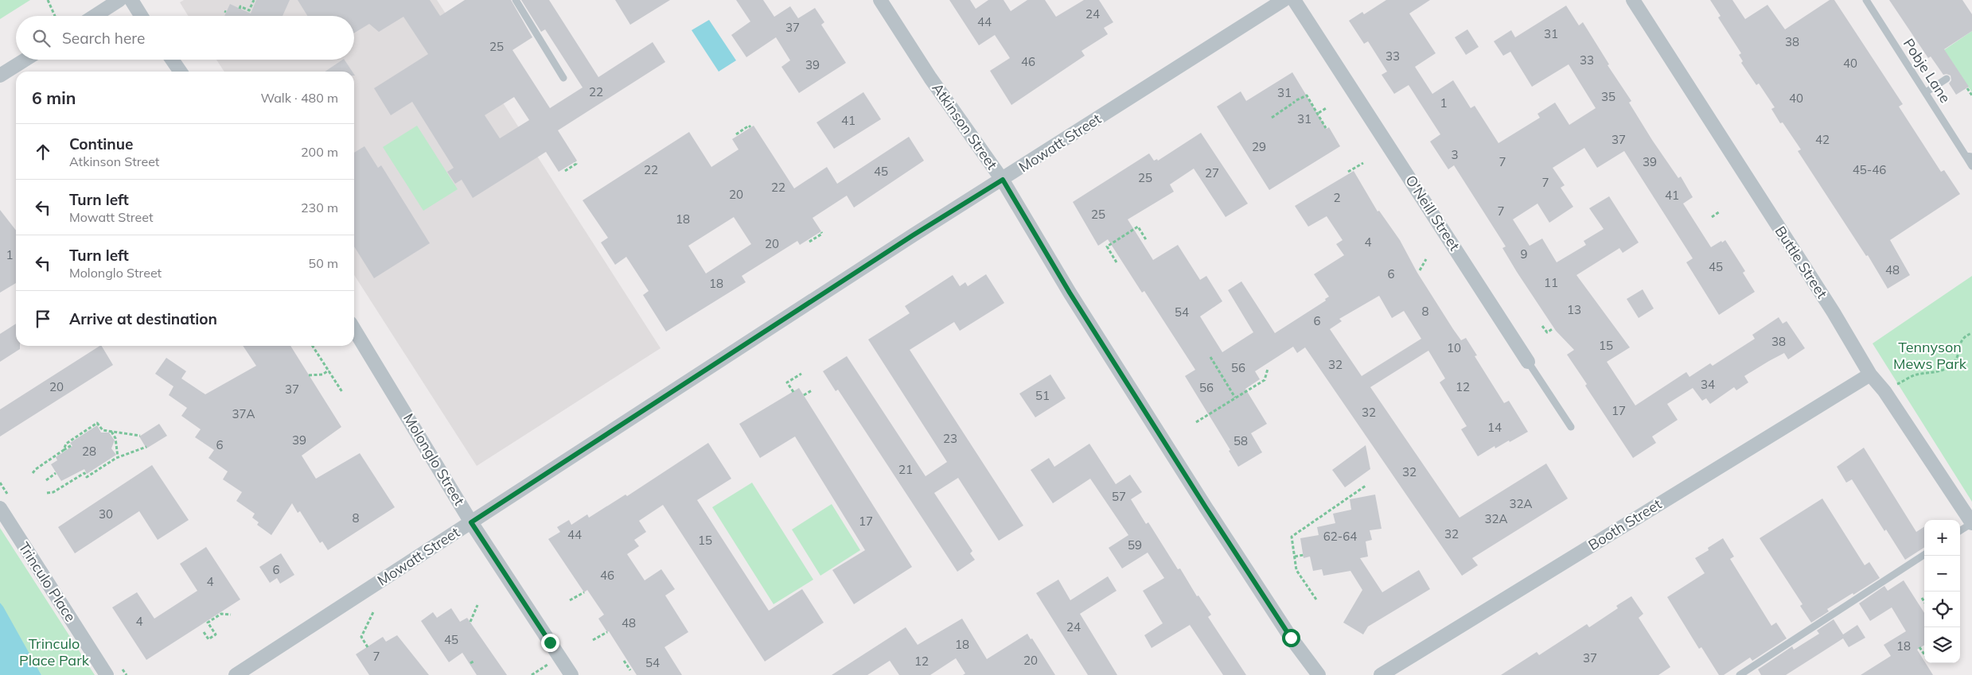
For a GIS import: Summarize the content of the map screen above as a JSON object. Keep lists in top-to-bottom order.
{
  "streets": {
    "street": [
      "Atkinson Street",
      "Mowatt Street",
      "O'Neill Street",
      "Buttle Street",
      "Molonglo Street",
      "Booth Street",
      "Trinculo Place"
    ],
    "lane": ["Pobje Lane"]
  },
  "crossings": [
    ["Atkinson Street", "Mowatt Street"],
    ["Mowatt Street", "Molonglo Street"],
    ["Buttle Street", "Booth Street"]
  ],
  "parks": ["Tennyson Mews Park", "Trinculo Place Park"],
  "house_numbers": [
    "24",
    "44",
    "37",
    "31",
    "38",
    "25",
    "33",
    "33",
    "46",
    "40",
    "39",
    "22",
    "31",
    "35",
    "40",
    "1",
    "31",
    "41",
    "37",
    "42",
    "29",
    "3",
    "7",
    "39",
    "22",
    "45-46",
    "45",
    "27",
    "25",
    "7",
    "22",
    "20",
    "41",
    "2",
    "7",
    "25",
    "18",
    "4",
    "20",
    "9",
    "1",
    "45",
    "48",
    "6",
    "11",
    "18",
    "13",
    "8",
    "54",
    "6",
    "38",
    "15",
    "10",
    "32",
    "56",
    "34",
    "20",
    "12",
    "56",
    "37",
    "51",
    "17",
    "32",
    "37A",
    "14",
    "23",
    "39",
    "58",
    "6",
    "28",
    "21",
    "32",
    "57",
    "32A",
    "30",
    "8",
    "32A",
    "17",
    "32",
    "44",
    "62-64",
    "15",
    "59",
    "6",
    "46",
    "4",
    "4",
    "48",
    "24",
    "45",
    "18",
    "18",
    "7",
    "37",
    "20",
    "12",
    "54"
  ],
  "page": {
    "search": "Search here",
    "heading": ["6 min", "Walk · 480 m"],
    "list": [
      ["Continue", "Atkinson Street", "200 m"],
      ["Turn left", "Mowatt Street", "230 m"],
      ["Turn left", "Molonglo Street", "50 m"],
      "Arrive at destination"
    ],
    "map_buttons": ["+", "−"]
  }
}
